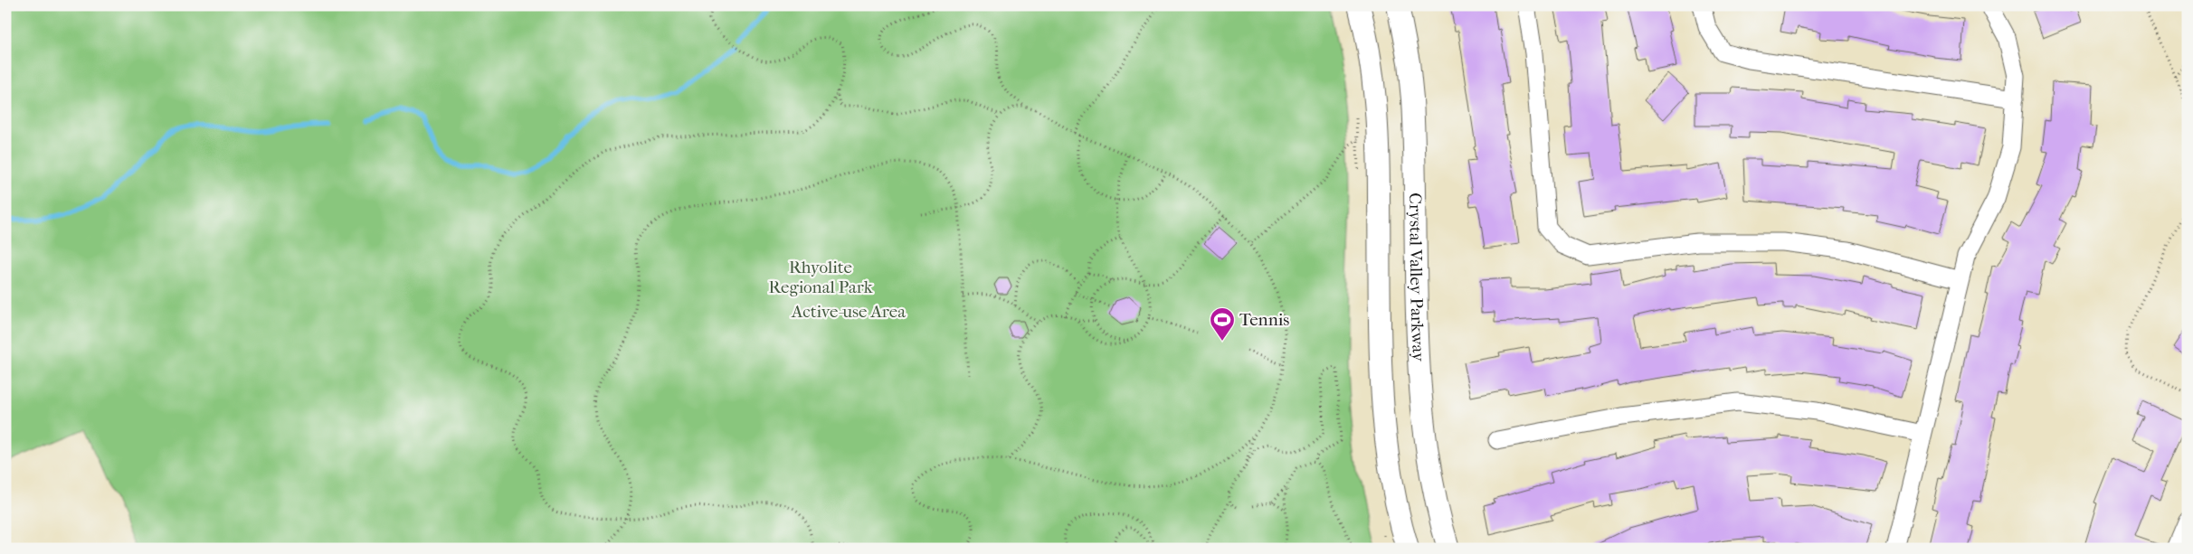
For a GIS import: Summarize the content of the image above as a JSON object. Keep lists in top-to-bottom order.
{
  "streets": {
    "main road": ["Crystal Valley Parkway"]
  },
  "parks": ["Rhyolite Regional Park", "Active-use Area"],
  "places": {
    "sports": ["Tennis"]
  }
}
